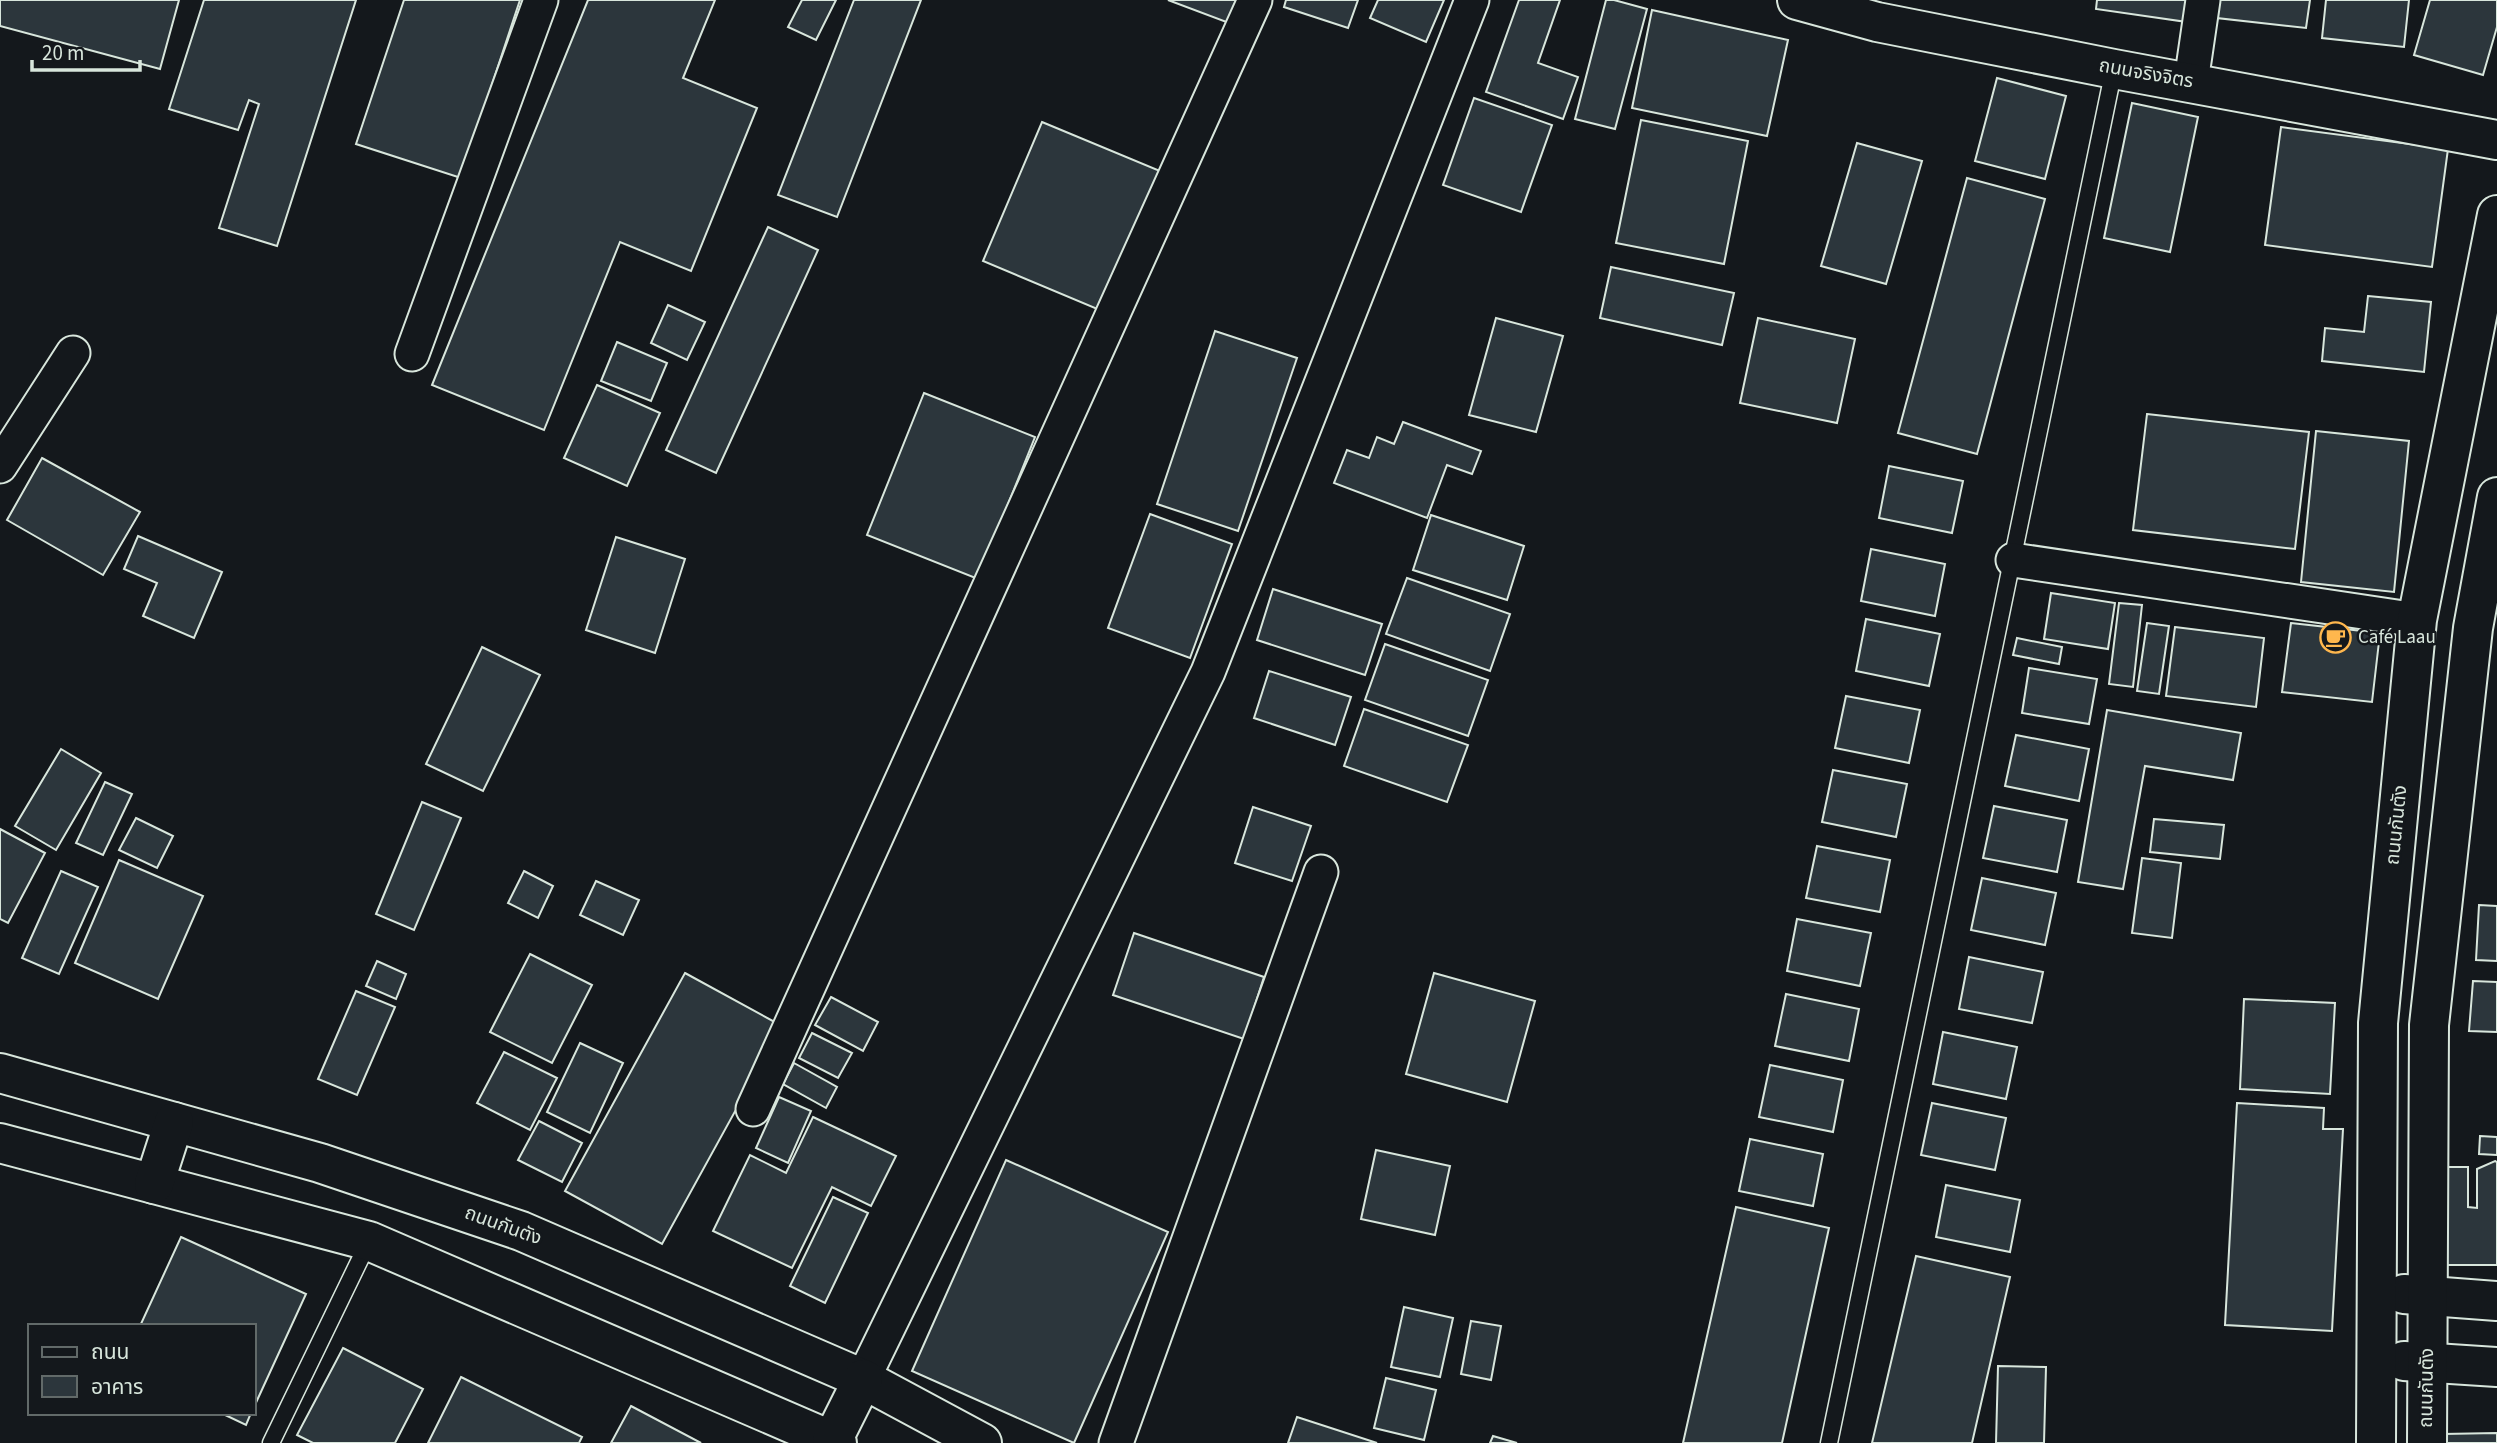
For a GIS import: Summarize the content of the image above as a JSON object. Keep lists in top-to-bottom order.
{
  "streets": {
    "main road": ["ถนนจริงจิตร", "ถนนกันตัง"]
  },
  "places": {
    "cafe": ["Café Laau"]
  },
  "legend": ["ถนน", "อาคาร"],
  "scale_bar": "20 m"
}
